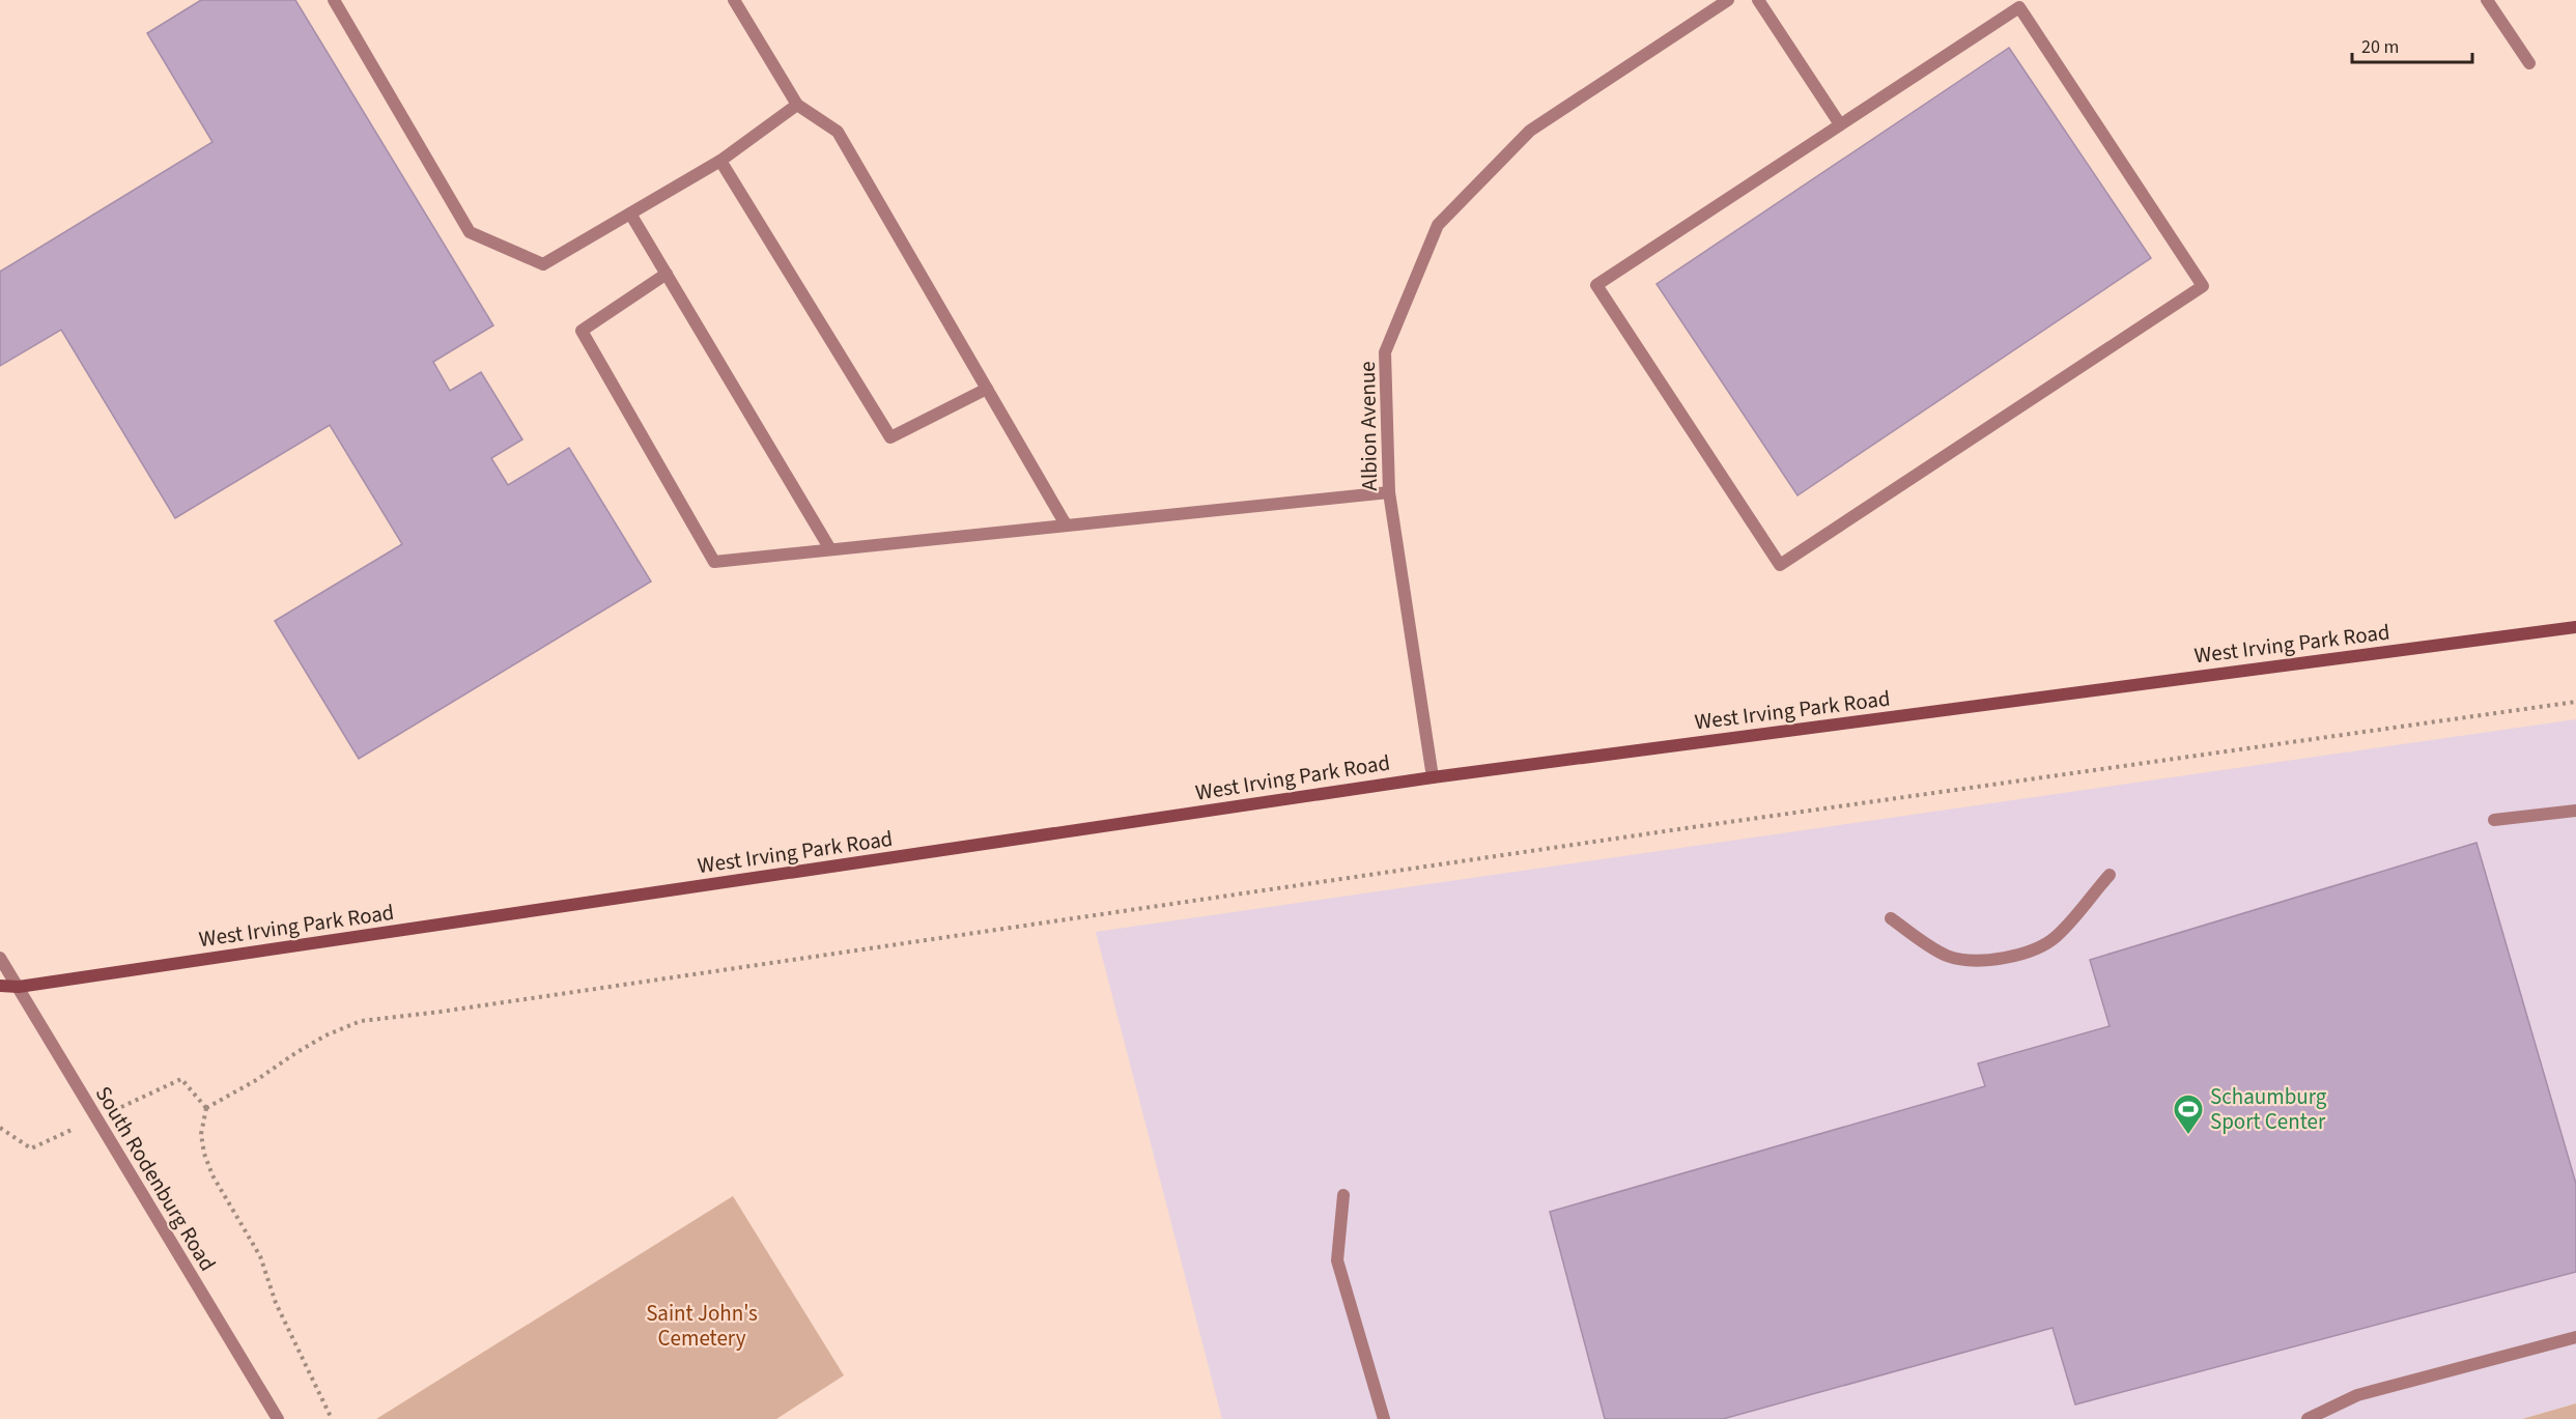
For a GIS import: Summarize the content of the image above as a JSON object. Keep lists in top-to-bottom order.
{
  "streets": {
    "main road": ["West Irving Park Road"],
    "street": ["Albion Avenue", "South Rodenburg Road"]
  },
  "crossings": [
    ["Albion Avenue", "West Irving Park Road"],
    ["West Irving Park Road", "South Rodenburg Road"]
  ],
  "parks": ["Saint John's Cemetery"],
  "places": {
    "sports": ["Schaumburg Sport Center"]
  },
  "scale_bar": "20 m"
}
